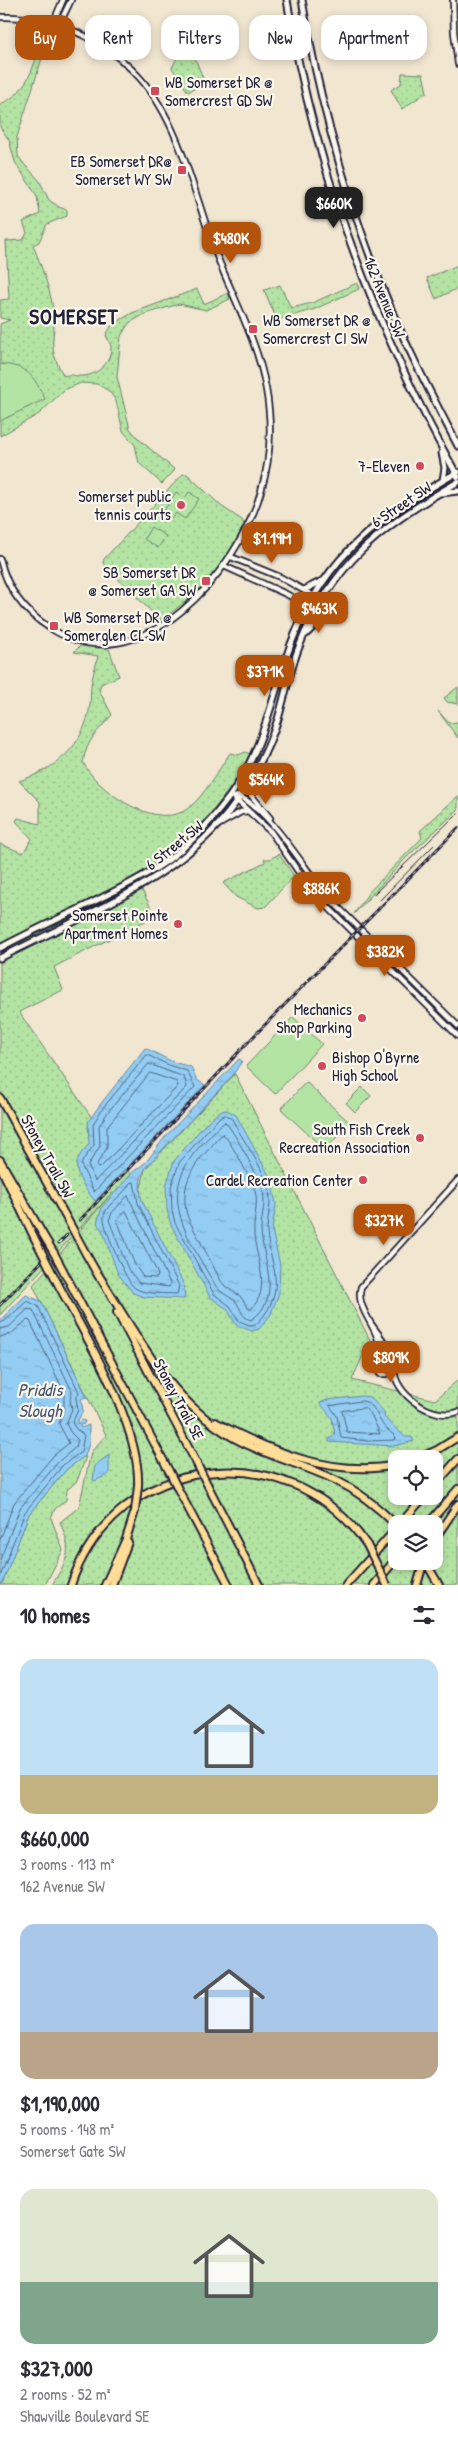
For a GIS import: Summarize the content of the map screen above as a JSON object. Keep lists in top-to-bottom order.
{
  "streets": {
    "highway": ["Stoney Trail SW", "Stoney Trail SE"],
    "main road": ["162 Avenue SW", "6 Street SW"]
  },
  "crossings": [
    ["162 Avenue SW", "6 Street SW"],
    ["Stoney Trail SW", "Stoney Trail SE"]
  ],
  "districts": ["SOMERSET"],
  "water": ["Priddis Slough"],
  "places": {
    "transit": [
      "WB Somerset DR @ Somercrest GD SW",
      "EB Somerset DR@ Somerset WY SW",
      "WB Somerset DR @ Somercrest CI SW",
      "SB Somerset DR @ Somerset GA SW",
      "WB Somerset DR @ Somerglen CL SW"
    ],
    "other": [
      "7-Eleven",
      "Somerset public tennis courts",
      "Somerset Pointe Apartment Homes",
      "Mechanics Shop Parking",
      "Bishop O'Byrne High School",
      "South Fish Creek Recreation Association",
      "Cardel Recreation Center"
    ]
  },
  "page": {
    "chip": [
      "Buy",
      "Rent",
      "Filters",
      "New",
      "Apartment"
    ],
    "price": [
      "$660K",
      "$480K",
      "$1.19M",
      "$463K",
      "$371K",
      "$564K",
      "$886K",
      "$382K",
      "$327K",
      "$809K"
    ],
    "heading": "10 homes",
    "list": [
      {
        "name": "$660,000",
        "note": "3 rooms · 113 m² · 162 Avenue SW"
      },
      {
        "name": "$1,190,000",
        "note": "5 rooms · 148 m² · Somerset Gate SW"
      },
      {
        "name": "$327,000",
        "note": "2 rooms · 52 m² · Shawville Boulevard SE"
      }
    ]
  }
}
